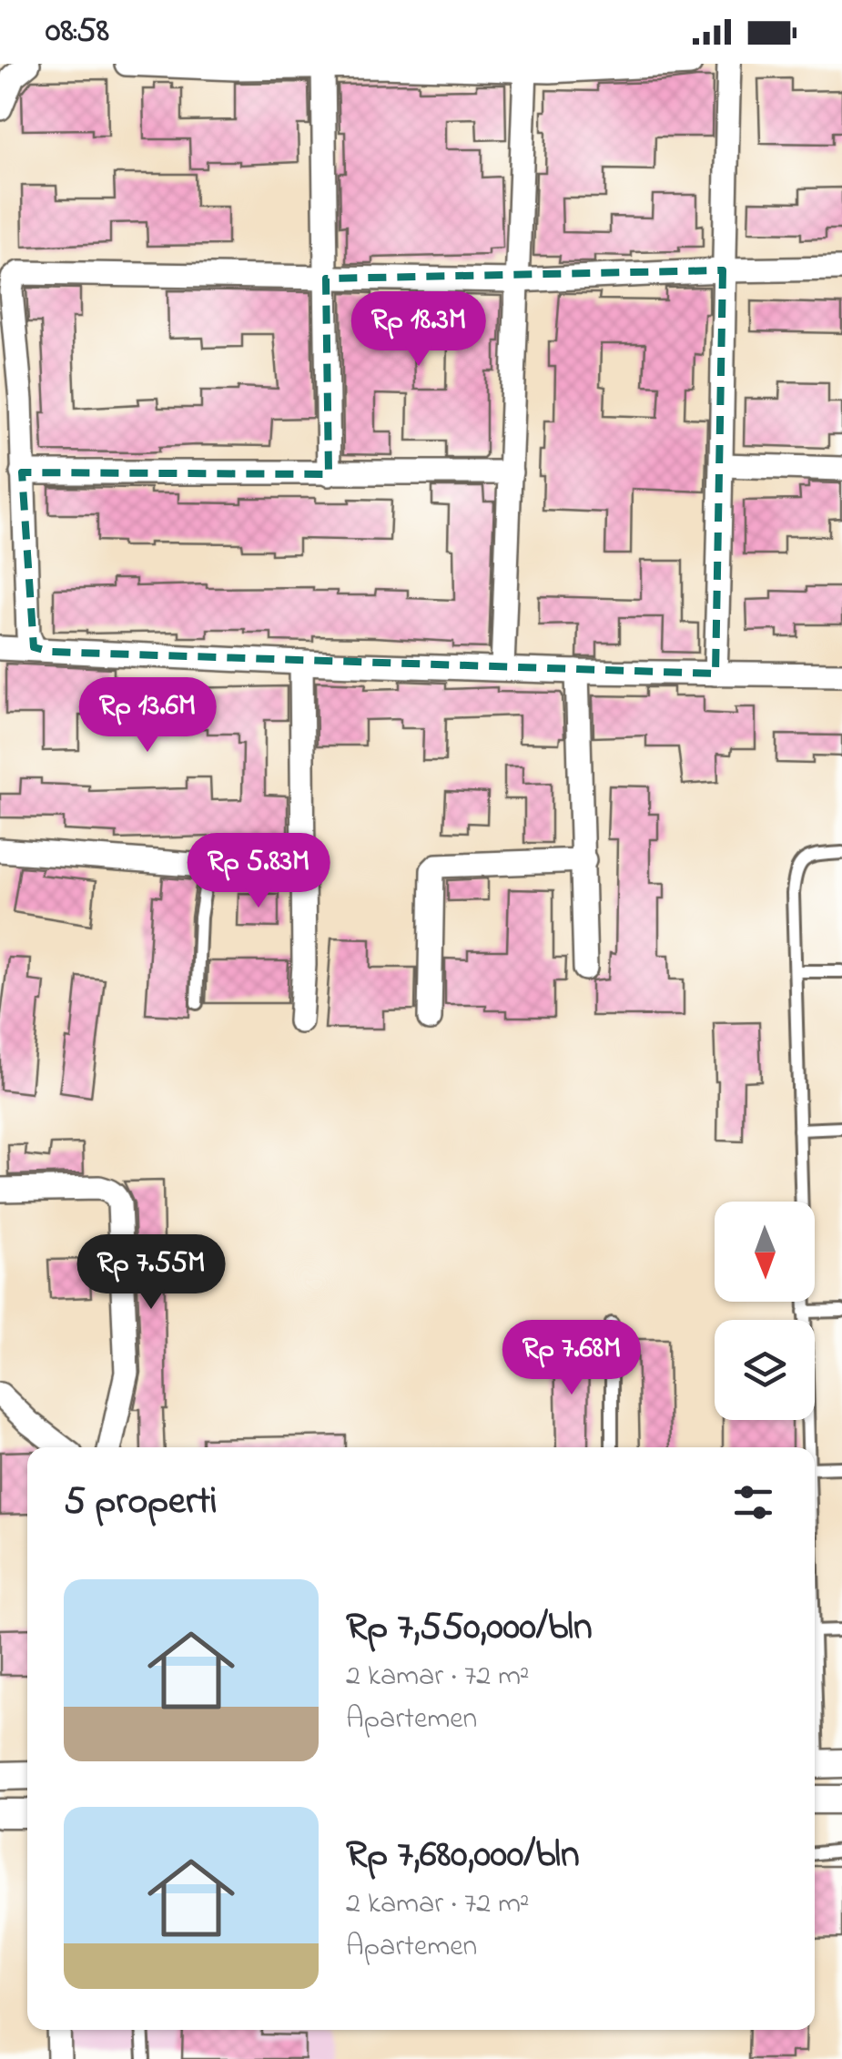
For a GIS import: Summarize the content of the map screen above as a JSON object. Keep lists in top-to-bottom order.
{
  "north": "bottom",
  "page": {
    "status": "08:58",
    "price": [
      "Rp 18.3M",
      "Rp 13.6M",
      "Rp 5.83M",
      "Rp 7.55M",
      "Rp 7.68M"
    ],
    "heading": "5 properti",
    "list": [
      {
        "name": "Rp 7,550,000/bln",
        "note": "2 kamar · 72 m² · Apartemen"
      },
      {
        "name": "Rp 7,680,000/bln",
        "note": "2 kamar · 72 m² · Apartemen"
      }
    ]
  }
}
